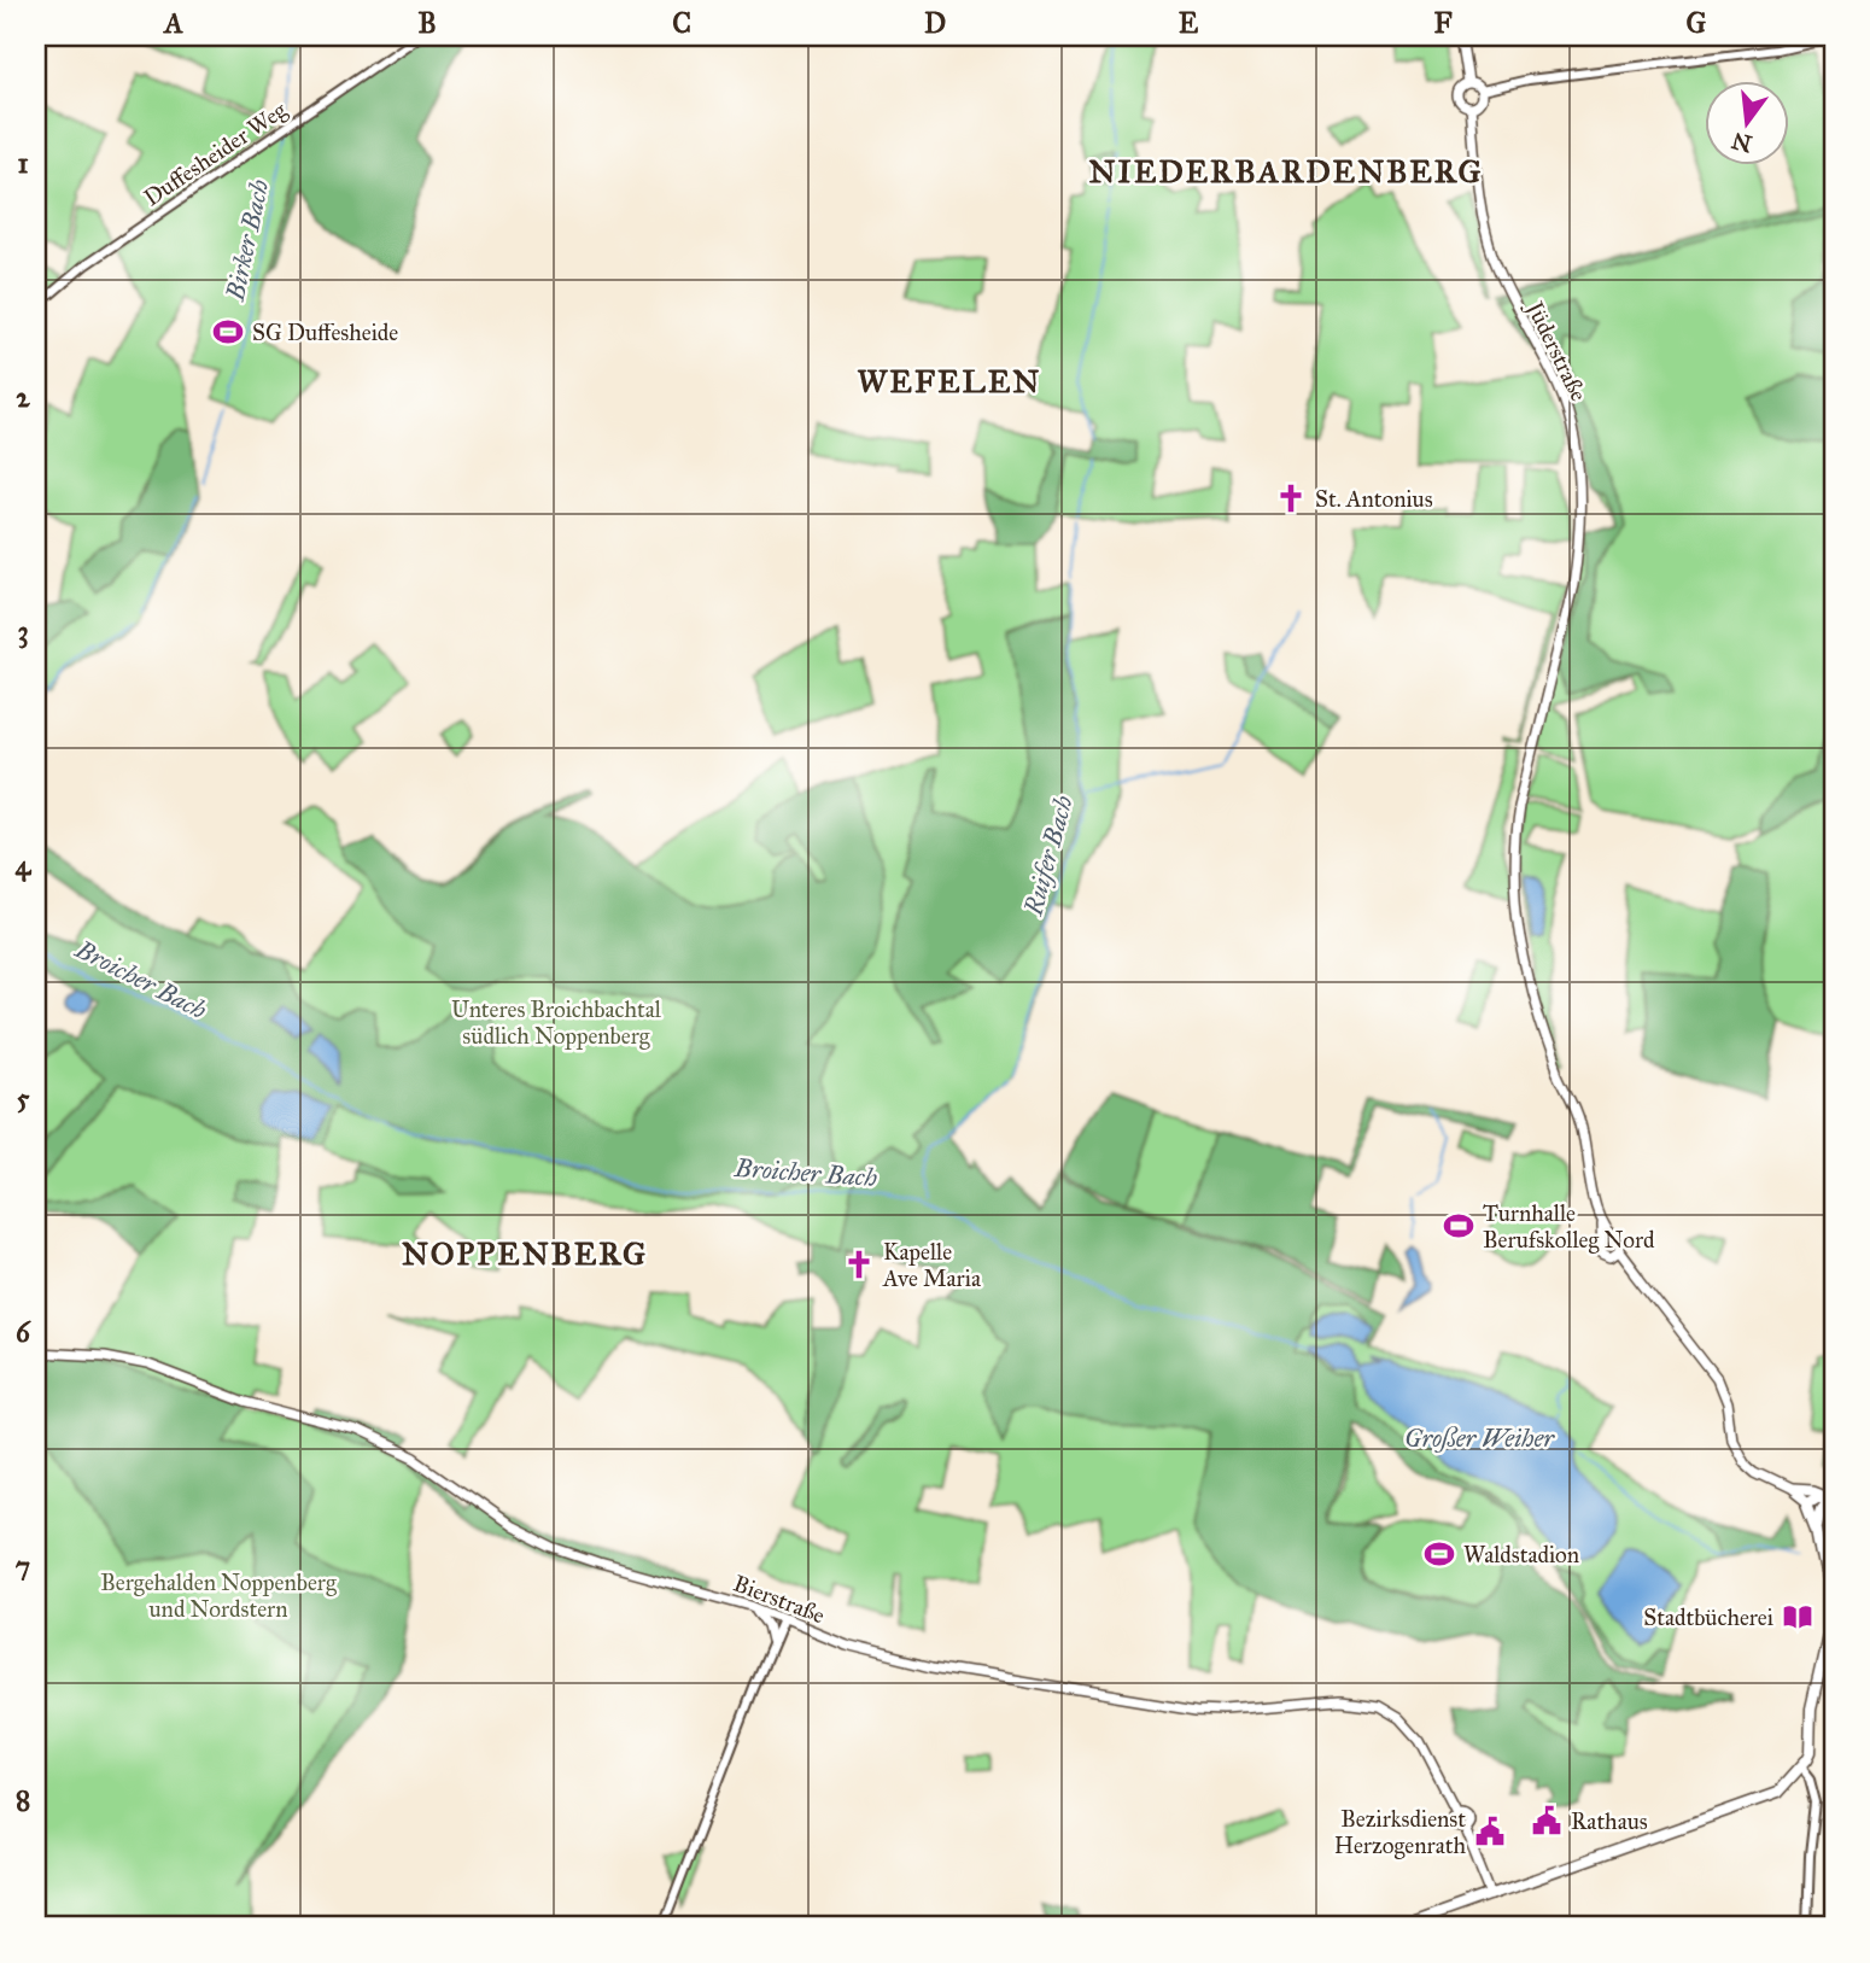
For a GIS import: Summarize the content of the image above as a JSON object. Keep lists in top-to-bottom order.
{
  "streets": {
    "main road": ["Jüderstraße", "Bierstraße"],
    "street": ["Duffesheider Weg"]
  },
  "districts": ["NIEDERBARDENBERG", "WEFELEN", "NOPPENBERG"],
  "water": [
    "Birker Bach",
    "Ruifer Bach",
    "Broicher Bach",
    "Großer Weiher"
  ],
  "parks": ["Unteres Broichbachtal südlich Noppenberg", "Bergehalden Noppenberg und Nordstern"],
  "places": {
    "sports": ["SG Duffesheide", "Turnhalle Berufskolleg Nord", "Waldstadion"],
    "church": ["St. Antonius", "Kapelle Ave Maria"],
    "library": ["Stadtbücherei"],
    "public building": ["Rathaus", "Bezirksdienst Herzogenrath"]
  },
  "north": "bottom",
  "grid": {
    "columns": [
      "A",
      "B",
      "C",
      "D",
      "E",
      "F",
      "G"
    ],
    "rows": [
      "1",
      "2",
      "3",
      "4",
      "5",
      "6",
      "7",
      "8"
    ]
  }
}
